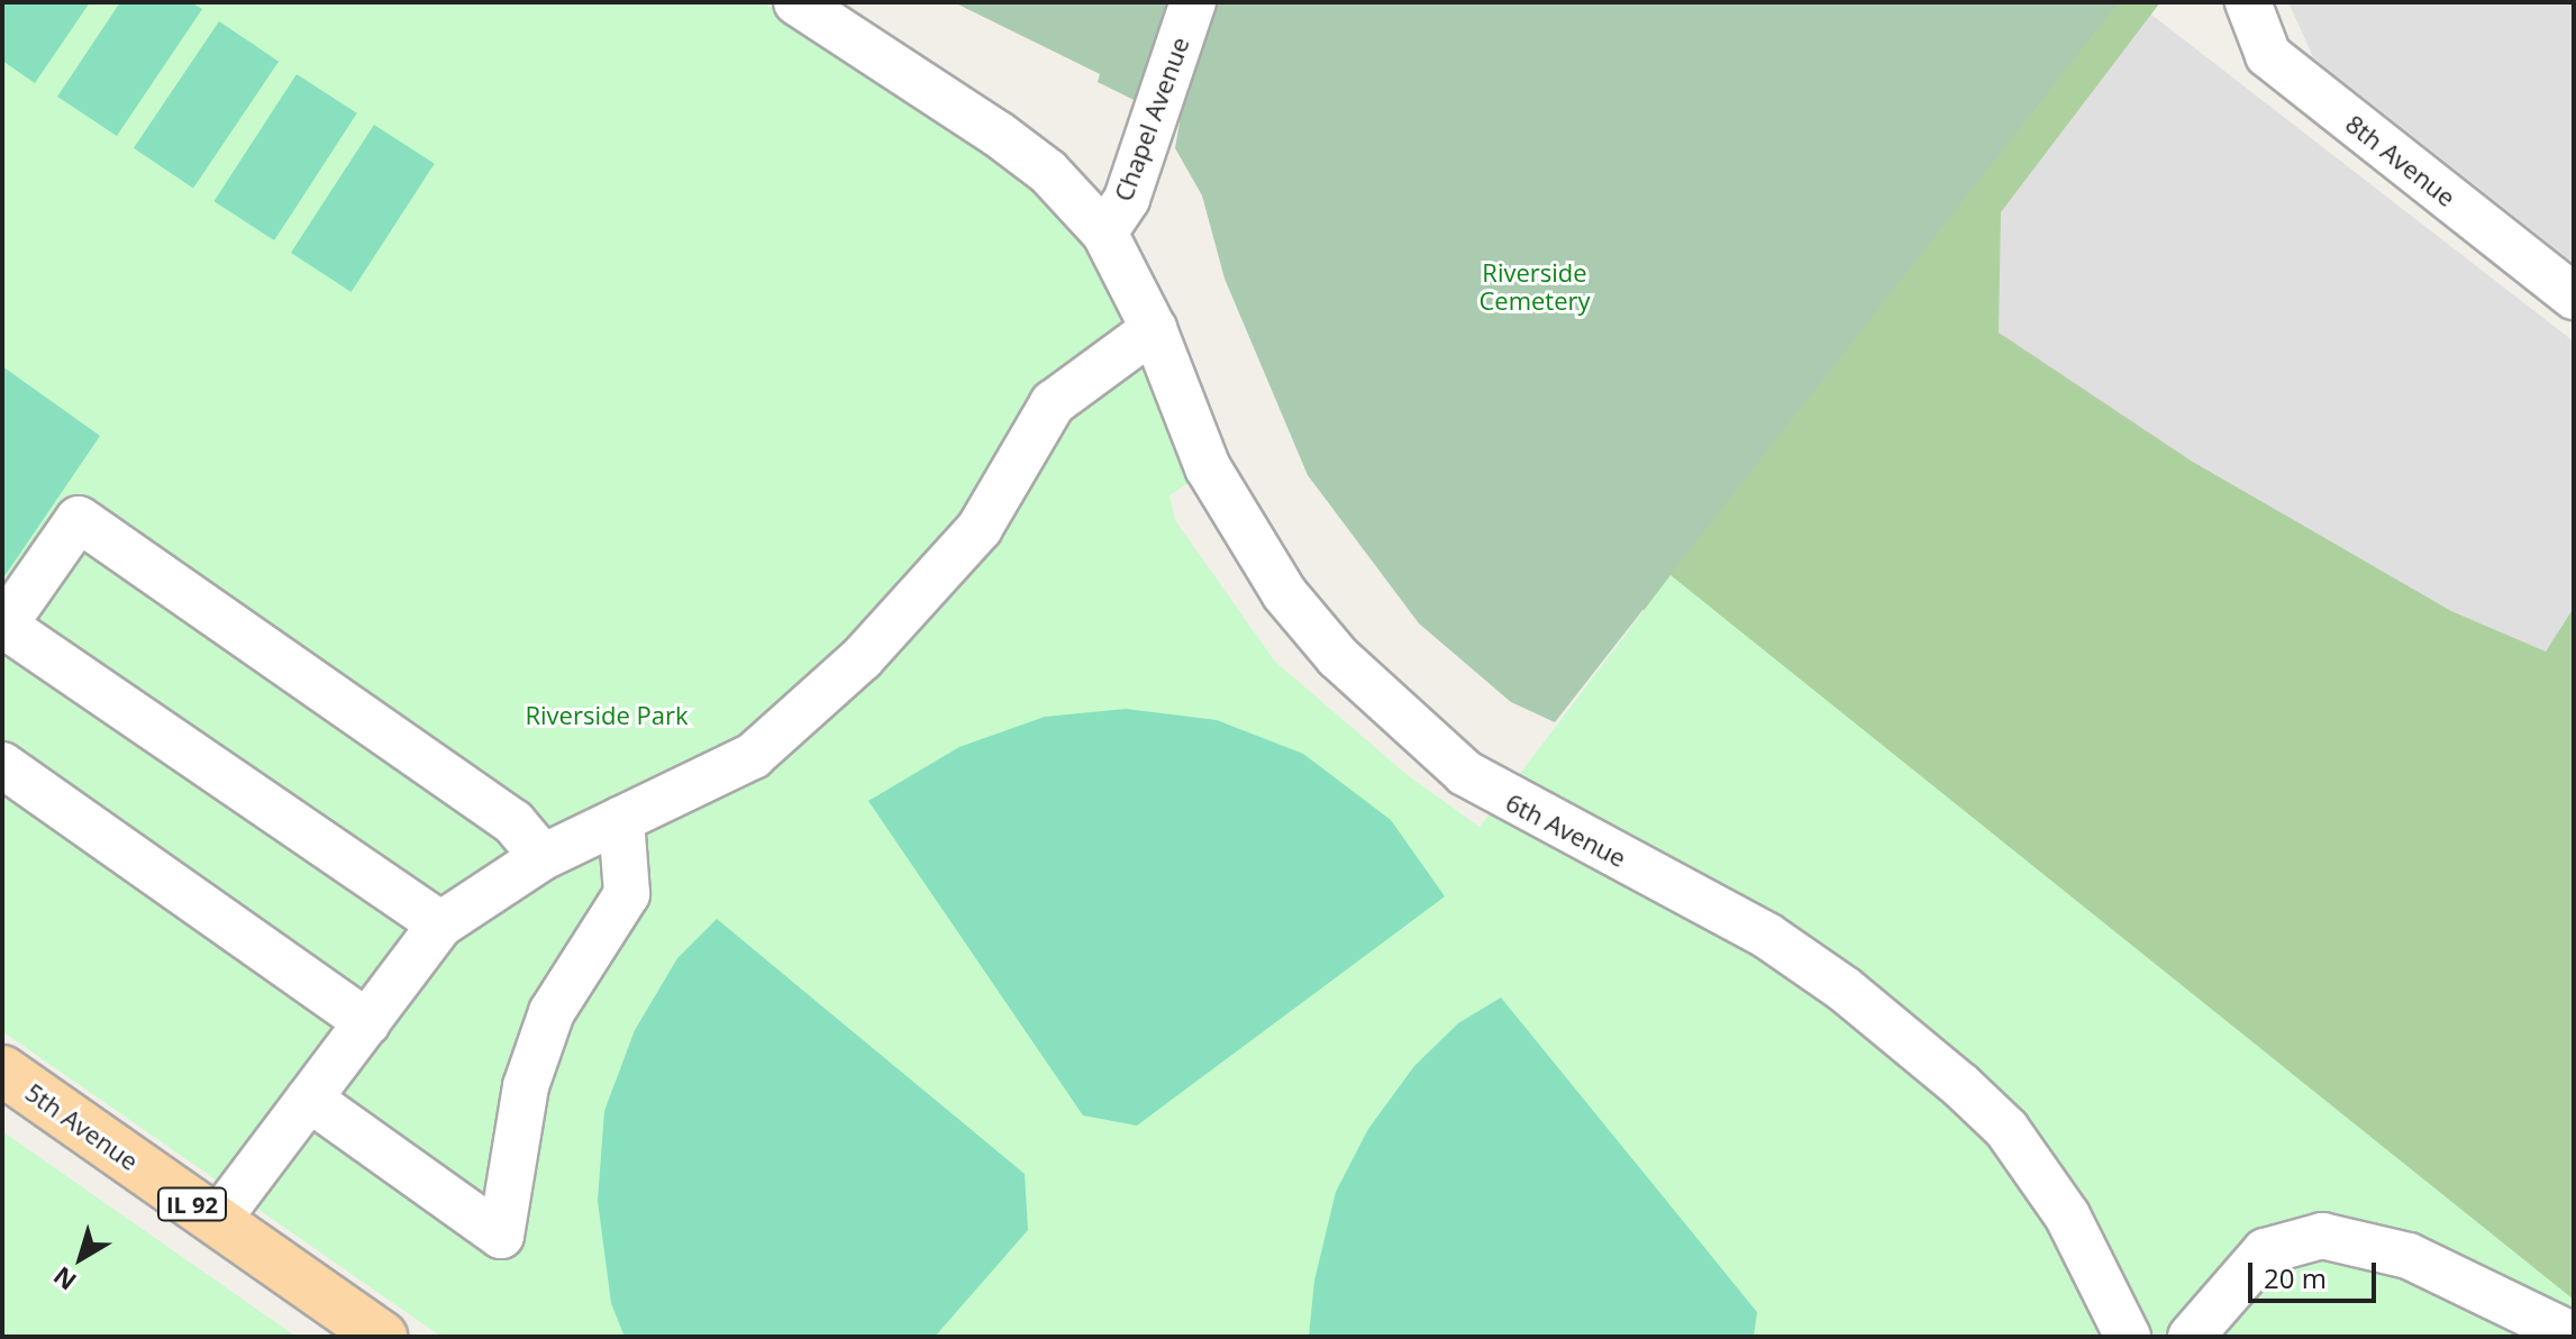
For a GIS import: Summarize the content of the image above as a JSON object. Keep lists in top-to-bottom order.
{
  "streets": {
    "main road": ["5th Avenue", "IL 92"],
    "street": ["Chapel Avenue", "8th Avenue", "6th Avenue"]
  },
  "crossings": [
    ["Chapel Avenue", "6th Avenue"]
  ],
  "parks": ["Riverside Cemetery", "Riverside Park"],
  "scale_bar": "20 m",
  "north": "bottom left"
}
